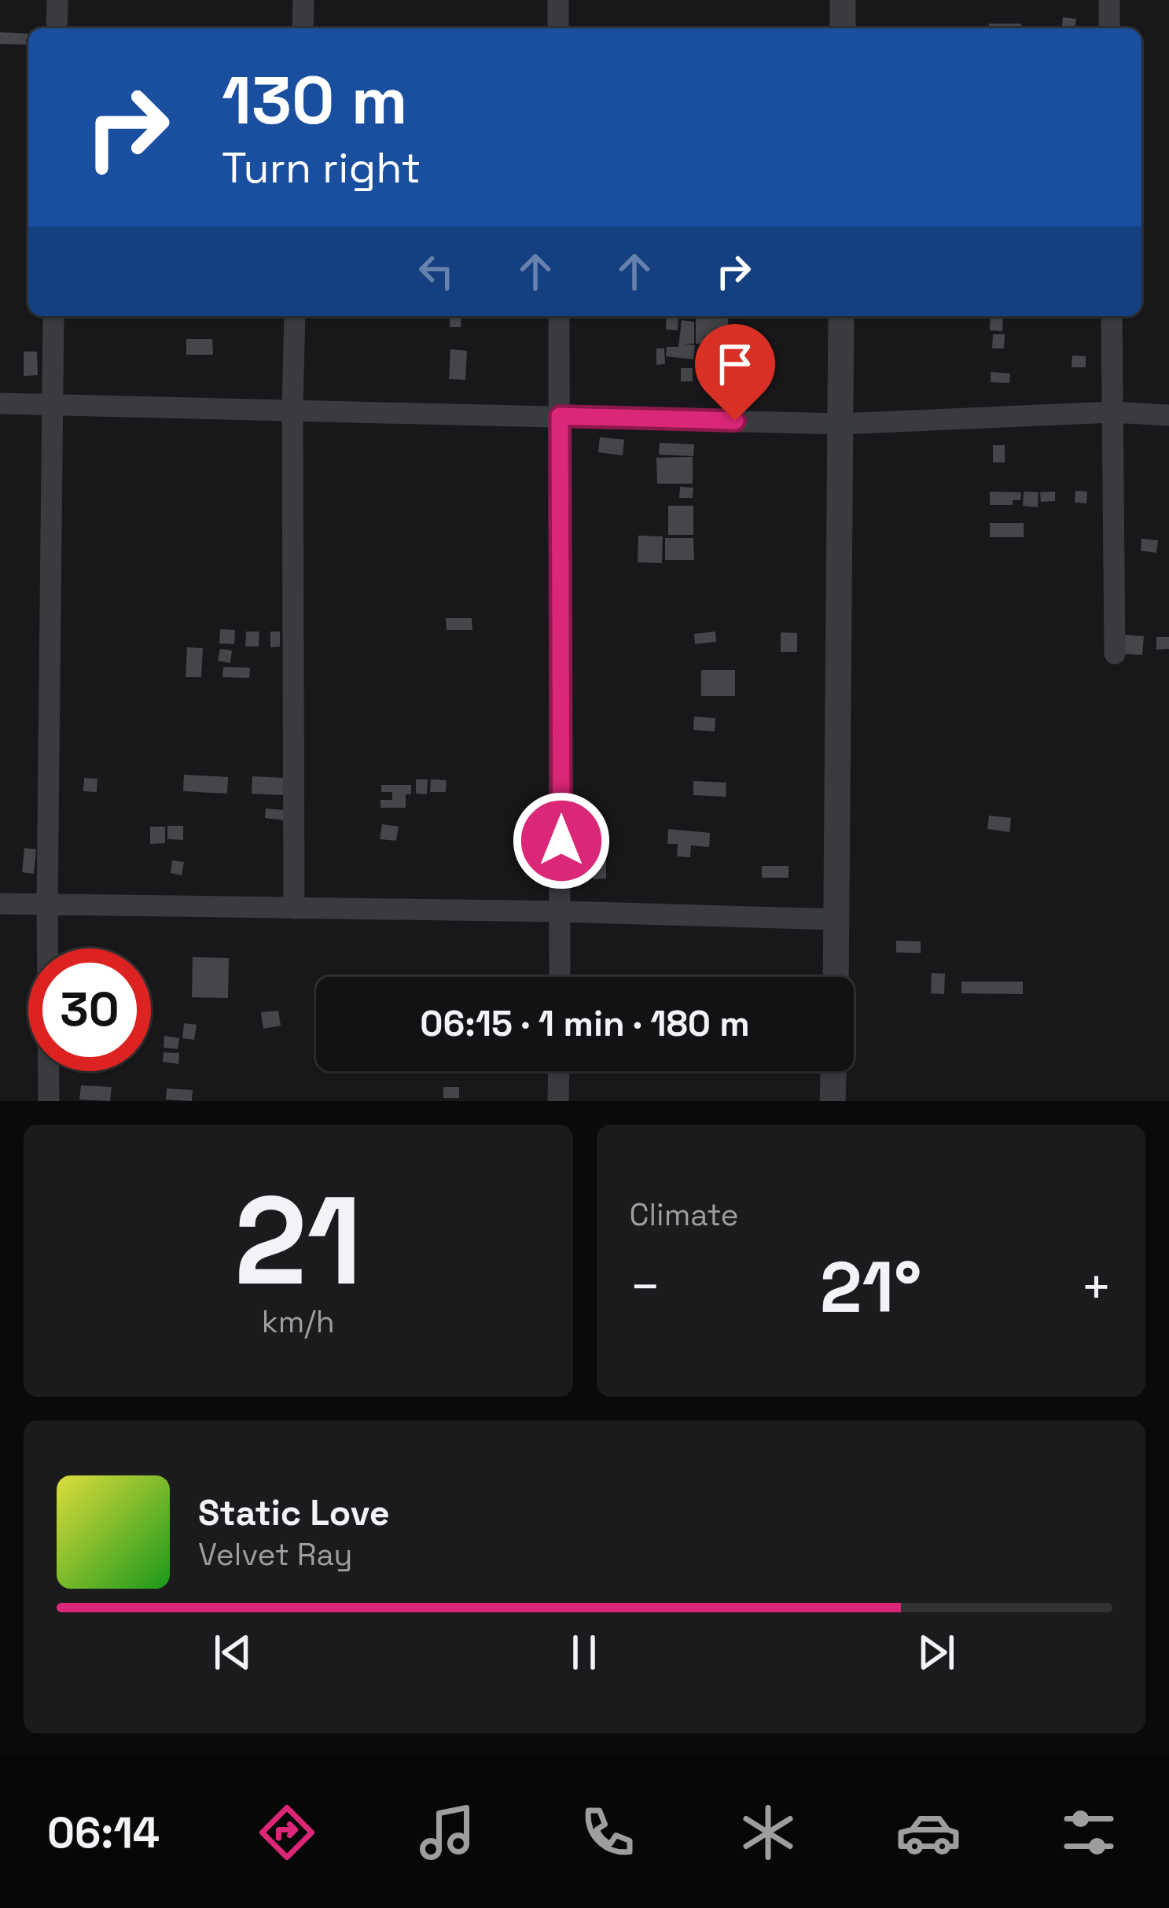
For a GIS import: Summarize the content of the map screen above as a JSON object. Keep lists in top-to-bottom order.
{
  "page": {
    "turn": ["130 m", "Turn right"],
    "limit": "30",
    "trip": "06:15 · 1 min · 180 m",
    "tile": [
      ["21", "km/h"],
      "Climate"
    ],
    "heat": ["−", "21°", "+"],
    "song": ["Static Love", "Velvet Ray"],
    "tabs": "06:14"
  }
}
